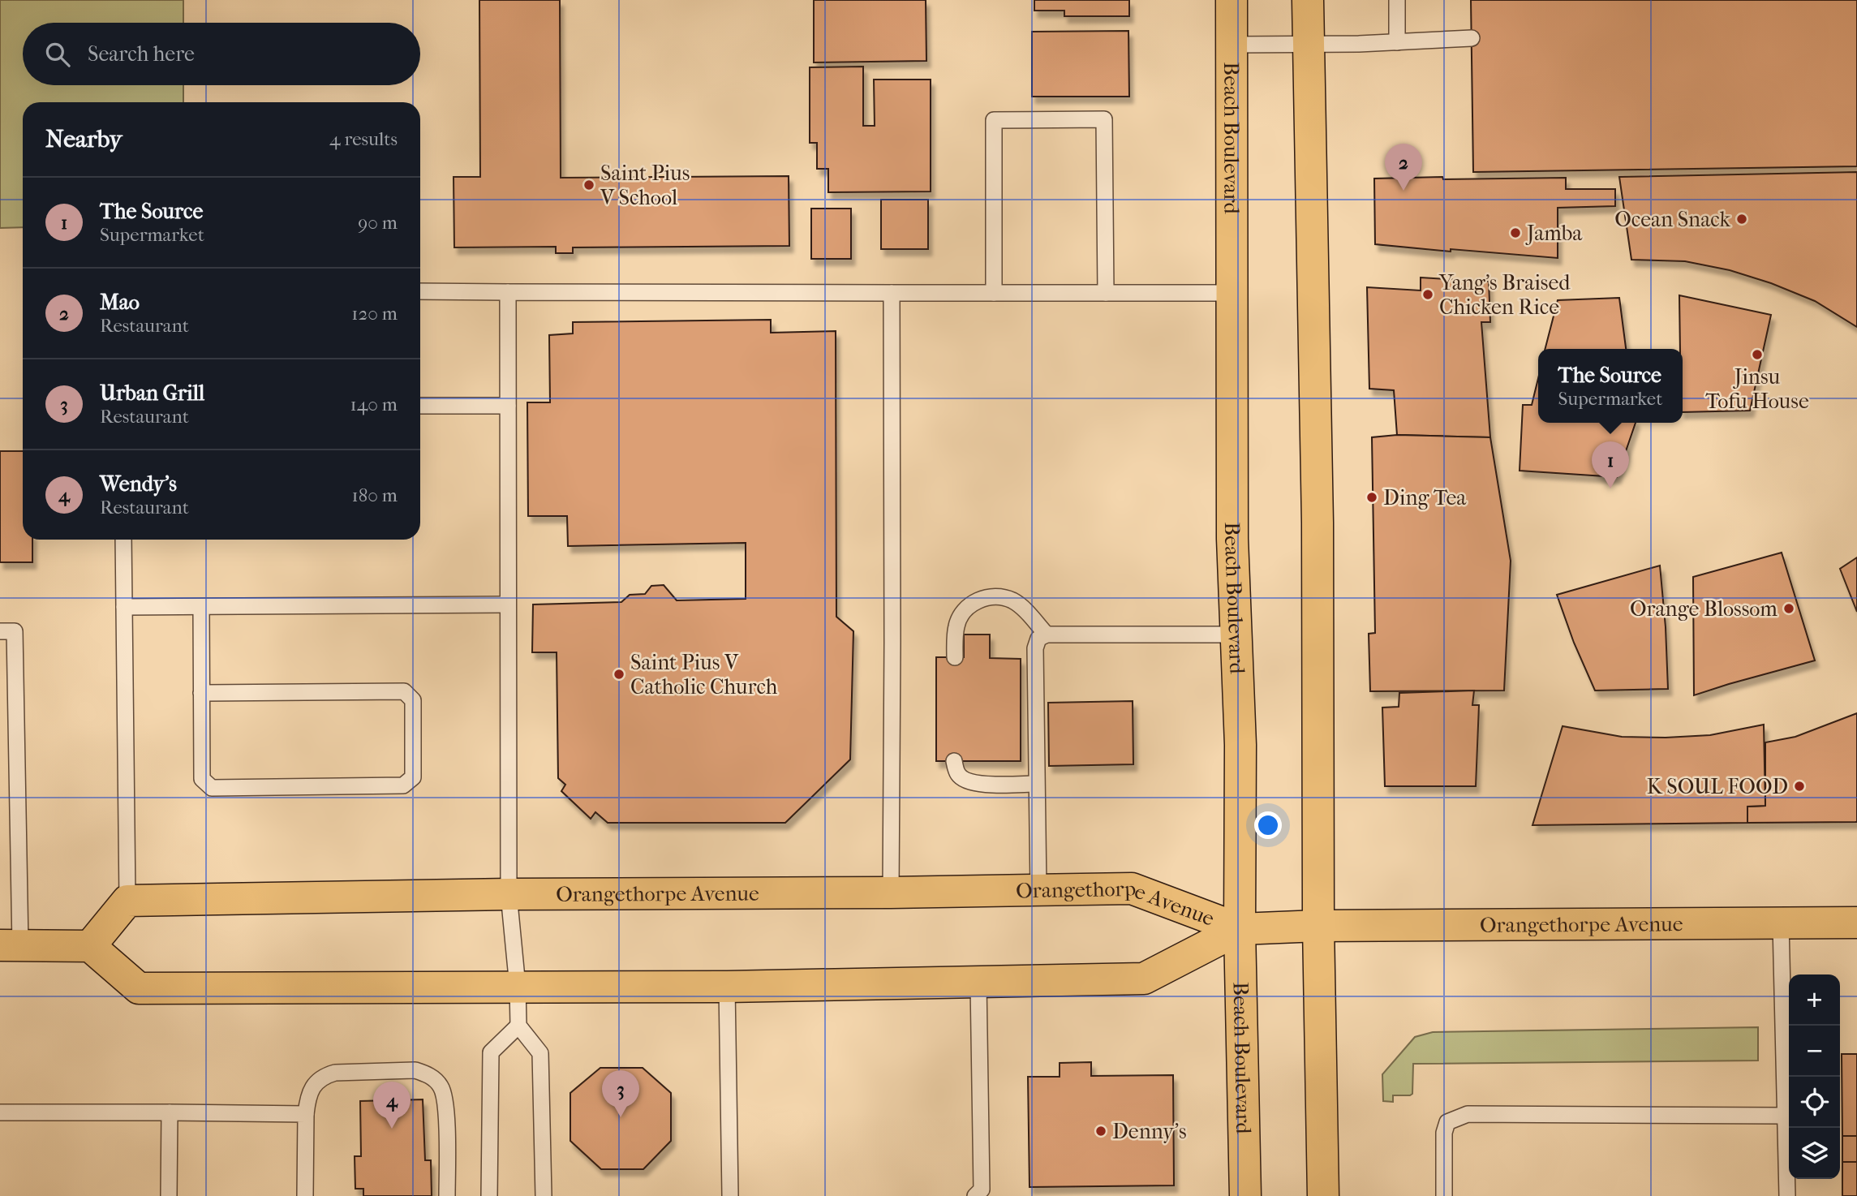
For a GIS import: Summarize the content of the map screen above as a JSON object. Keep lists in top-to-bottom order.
{
  "streets": {
    "main road": ["Beach Boulevard", "Orangethorpe Avenue"]
  },
  "crossings": [
    ["Beach Boulevard", "Orangethorpe Avenue"]
  ],
  "places": [
    "Saint Pius V School",
    "Ocean Snack",
    "Jamba",
    "Yang's Braised Chicken Rice",
    "Jinsu Tofu House",
    "Ding Tea",
    "Orange Blossom",
    "Saint Pius V Catholic Church",
    "K SOUL FOOD",
    "Denny's"
  ],
  "page": {
    "search": "Search here",
    "heading": ["Nearby", "4 results"],
    "pins": [
      "2",
      "1",
      "3",
      "4"
    ],
    "list": [
      {
        "mark": "1",
        "name": "The Source",
        "note": "Supermarket",
        "value": "90 m"
      },
      {
        "mark": "2",
        "name": "Mao",
        "note": "Restaurant",
        "value": "120 m"
      },
      {
        "mark": "3",
        "name": "Urban Grill",
        "note": "Restaurant",
        "value": "140 m"
      },
      {
        "mark": "4",
        "name": "Wendy's",
        "note": "Restaurant",
        "value": "180 m"
      }
    ],
    "popup": ["The Source", "Supermarket"],
    "map_buttons": ["+", "−"]
  }
}
